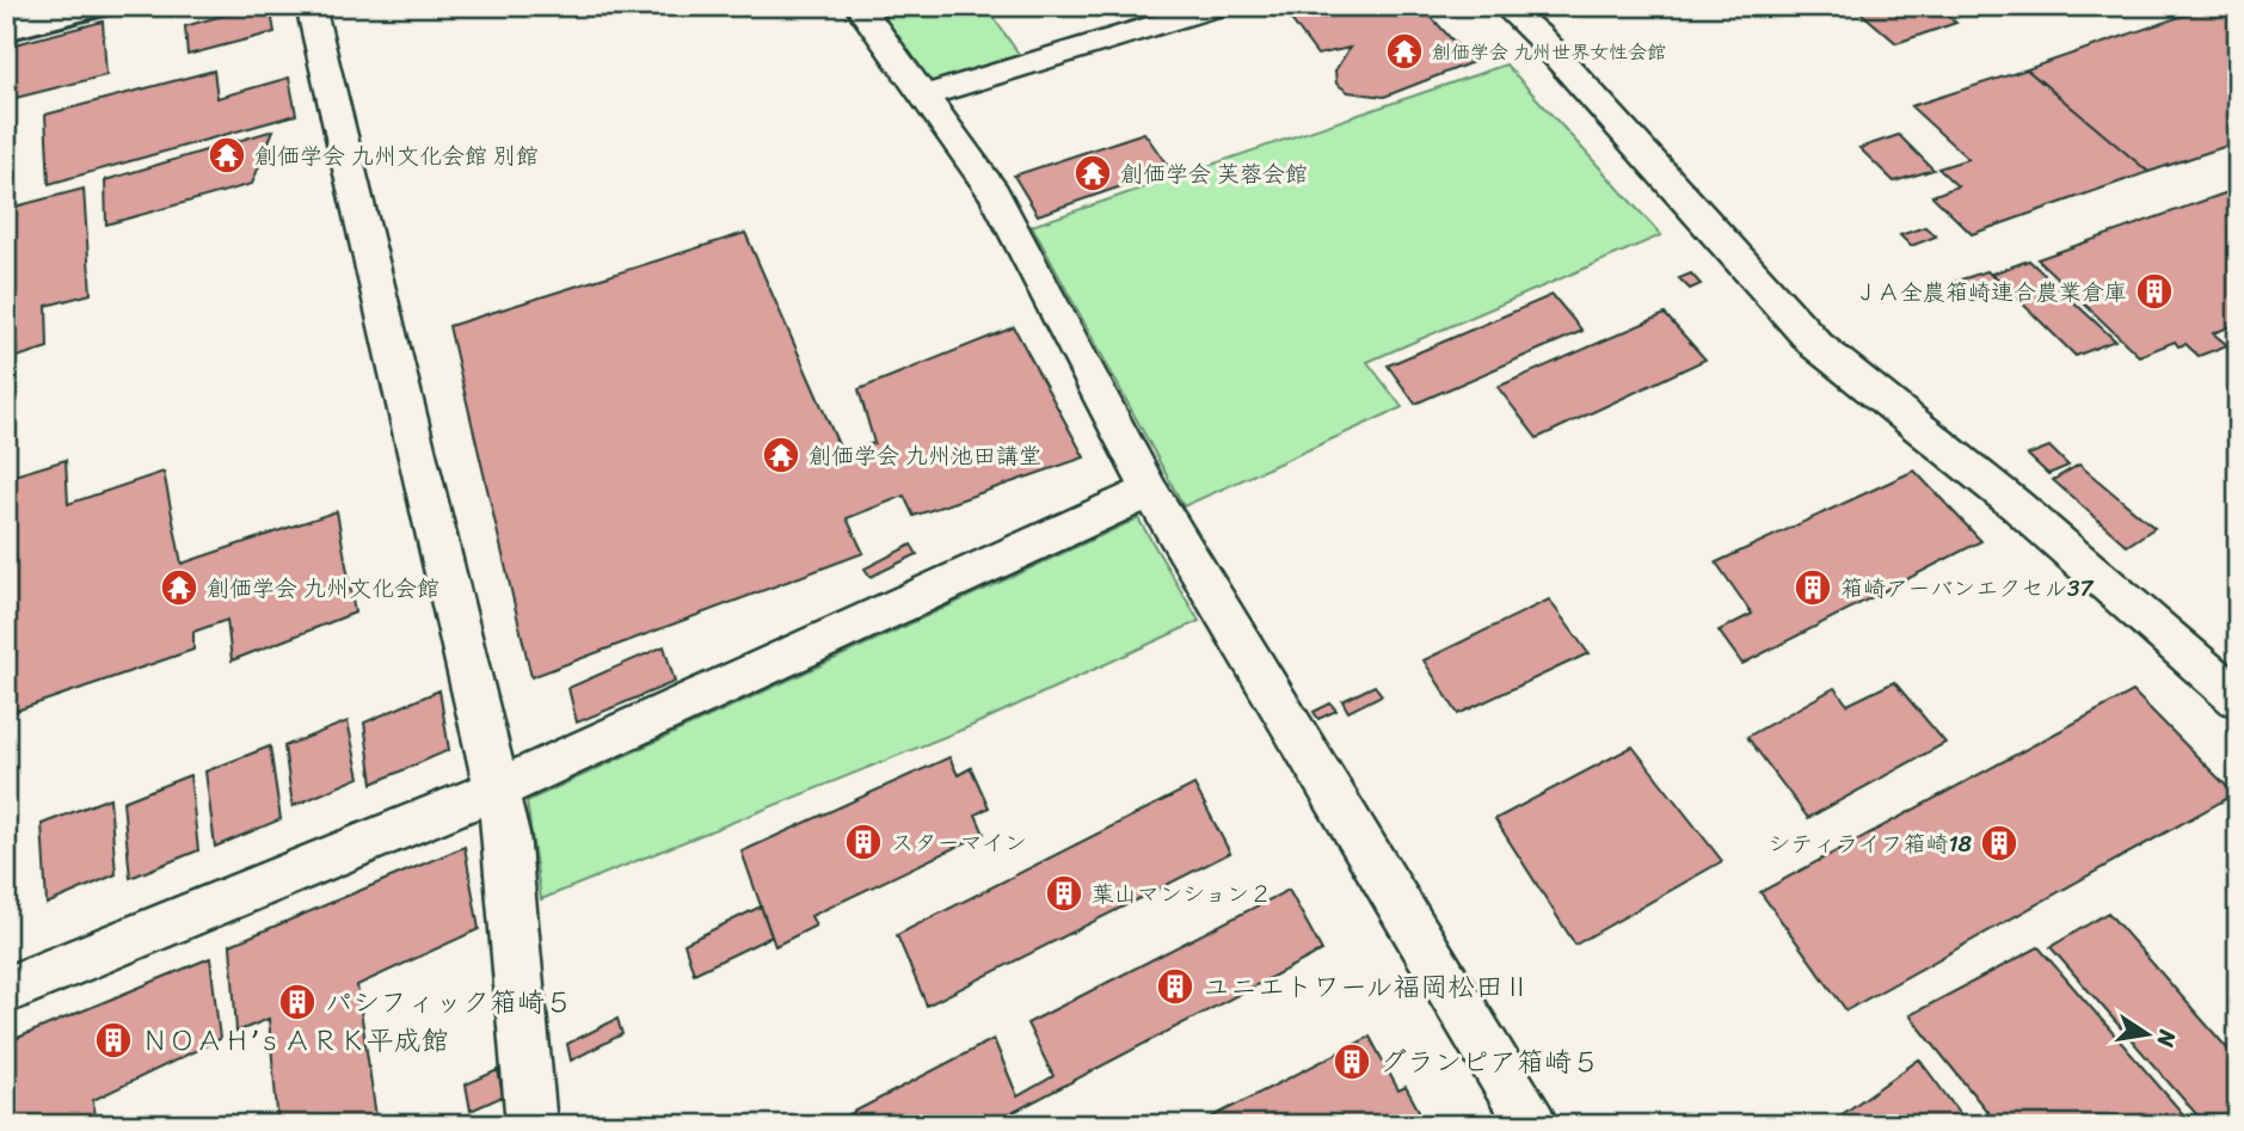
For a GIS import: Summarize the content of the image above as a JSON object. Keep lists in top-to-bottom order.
{
  "places": {
    "temple": [
      "創価学会 九州世界女性会館",
      "創価学会 九州文化会館 別館",
      "創価学会 芙蓉会館",
      "創価学会 九州池田講堂",
      "創価学会 九州文化会館"
    ],
    "building": [
      "ＪＡ全農箱崎連合農業倉庫",
      "箱崎アーバンエクセル37",
      "スターマイン",
      "シティライフ箱崎18",
      "葉山マンション２",
      "ユニエトワール福岡松田Ⅱ",
      "パシフィック箱崎５",
      "ＮＯＡＨ’ｓＡＲＫ平成館",
      "グランピア箱崎５"
    ]
  },
  "north": "right"
}
